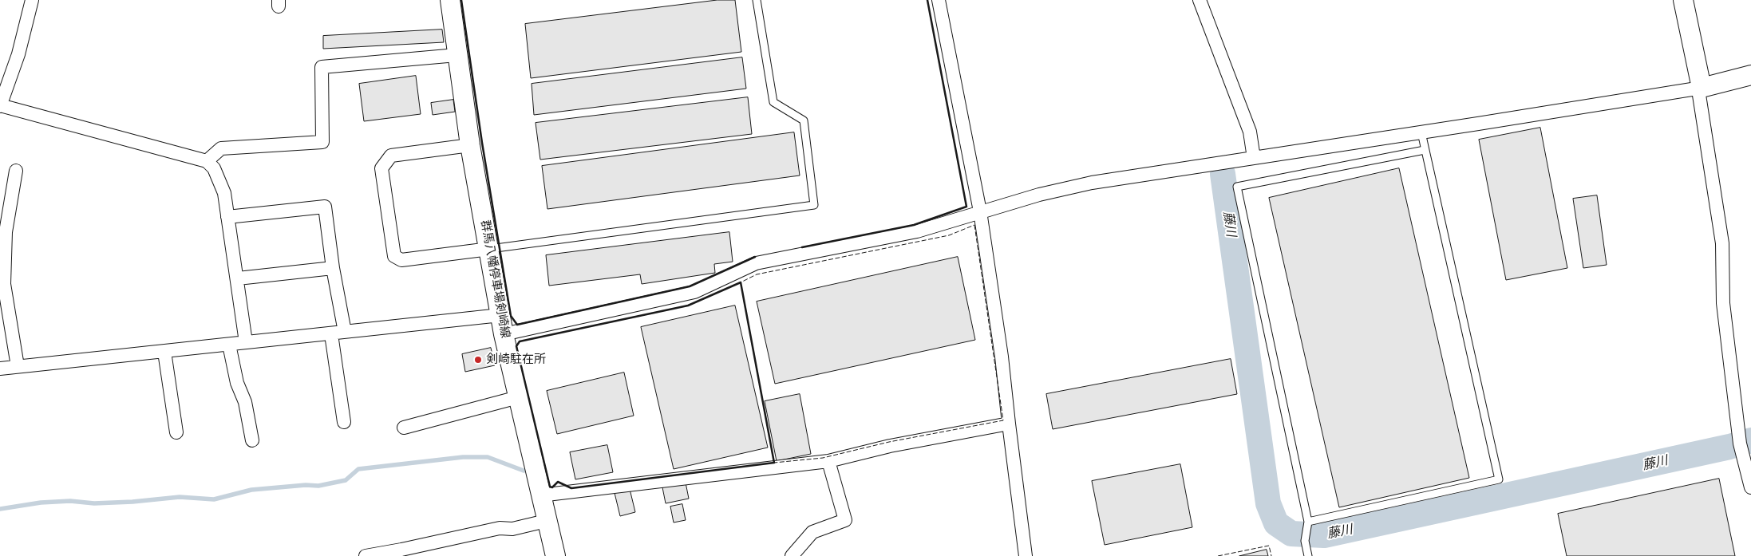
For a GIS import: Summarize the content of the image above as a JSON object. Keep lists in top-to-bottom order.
{
  "streets": {
    "main road": ["群馬八幡停車場剣崎線"]
  },
  "water": ["藤川"],
  "places": ["剣崎駐在所"]
}
